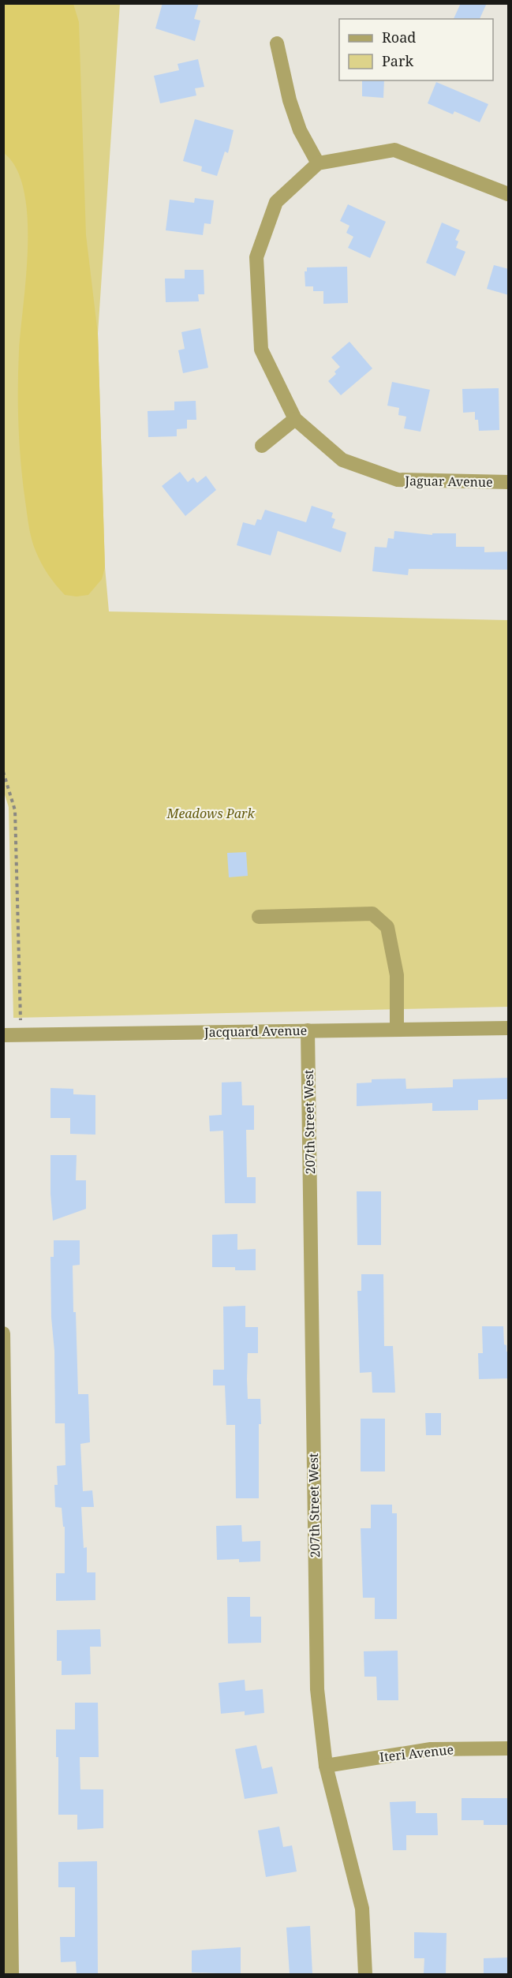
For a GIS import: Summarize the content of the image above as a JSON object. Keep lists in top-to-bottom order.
{
  "streets": {
    "street": [
      "Jaguar Avenue",
      "Jacquard Avenue",
      "207th Street West",
      "Iteri Avenue"
    ]
  },
  "crossings": [
    ["Jacquard Avenue", "207th Street West"],
    ["207th Street West", "Iteri Avenue"]
  ],
  "parks": ["Meadows Park"],
  "legend": ["Road", "Park"]
}
